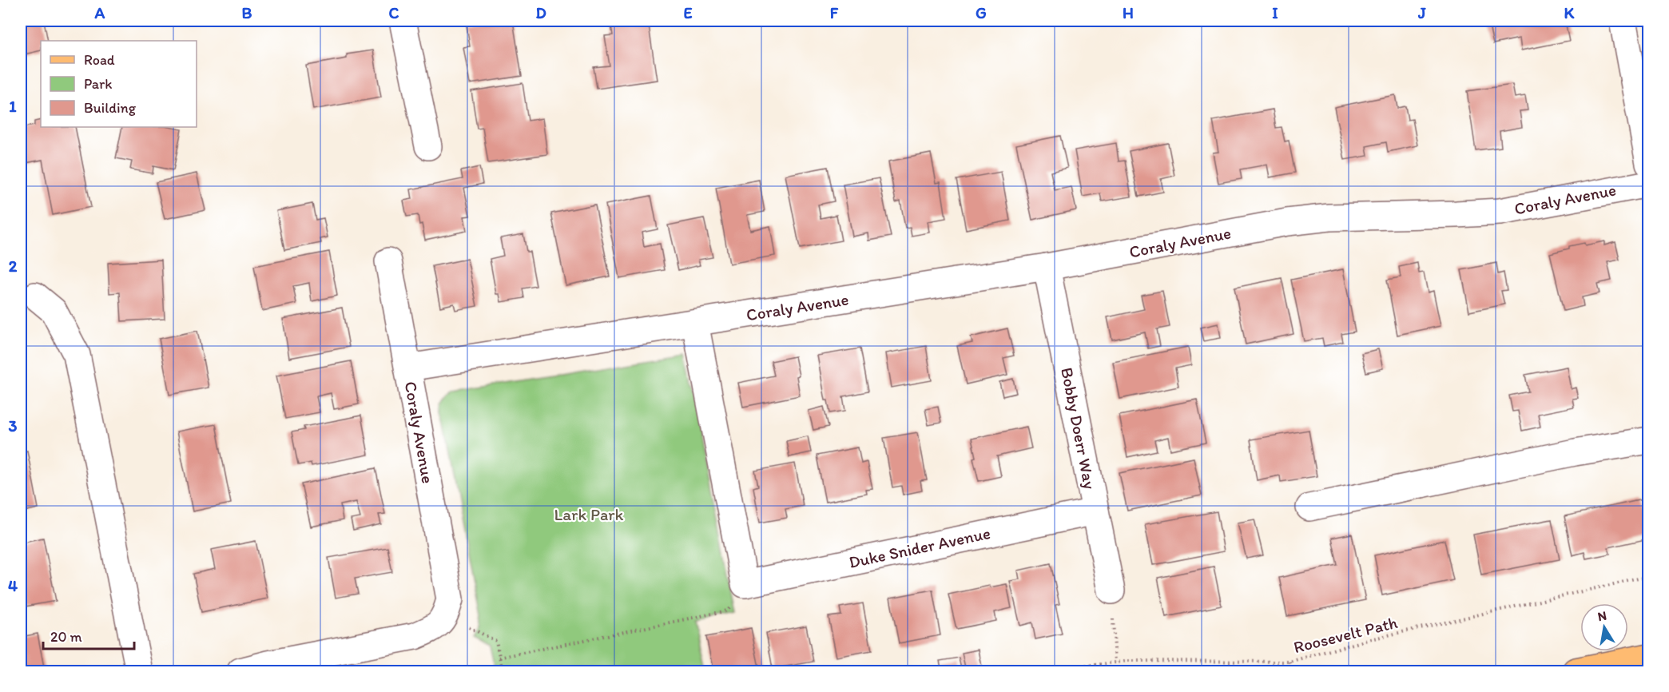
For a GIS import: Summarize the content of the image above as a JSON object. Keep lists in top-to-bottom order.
{
  "streets": {
    "street": ["Coraly Avenue", "Bobby Doerr Way", "Duke Snider Avenue"],
    "path": ["Roosevelt Path"]
  },
  "crossings": [
    ["Coraly Avenue", "Bobby Doerr Way"],
    ["Bobby Doerr Way", "Duke Snider Avenue"]
  ],
  "parks": ["Lark Park"],
  "legend": ["Road", "Park", "Building"],
  "scale_bar": "20 m",
  "north": "top",
  "grid": {
    "columns": [
      "A",
      "B",
      "C",
      "D",
      "E",
      "F",
      "G",
      "H",
      "I",
      "J",
      "K"
    ],
    "rows": [
      "1",
      "2",
      "3",
      "4"
    ]
  }
}
